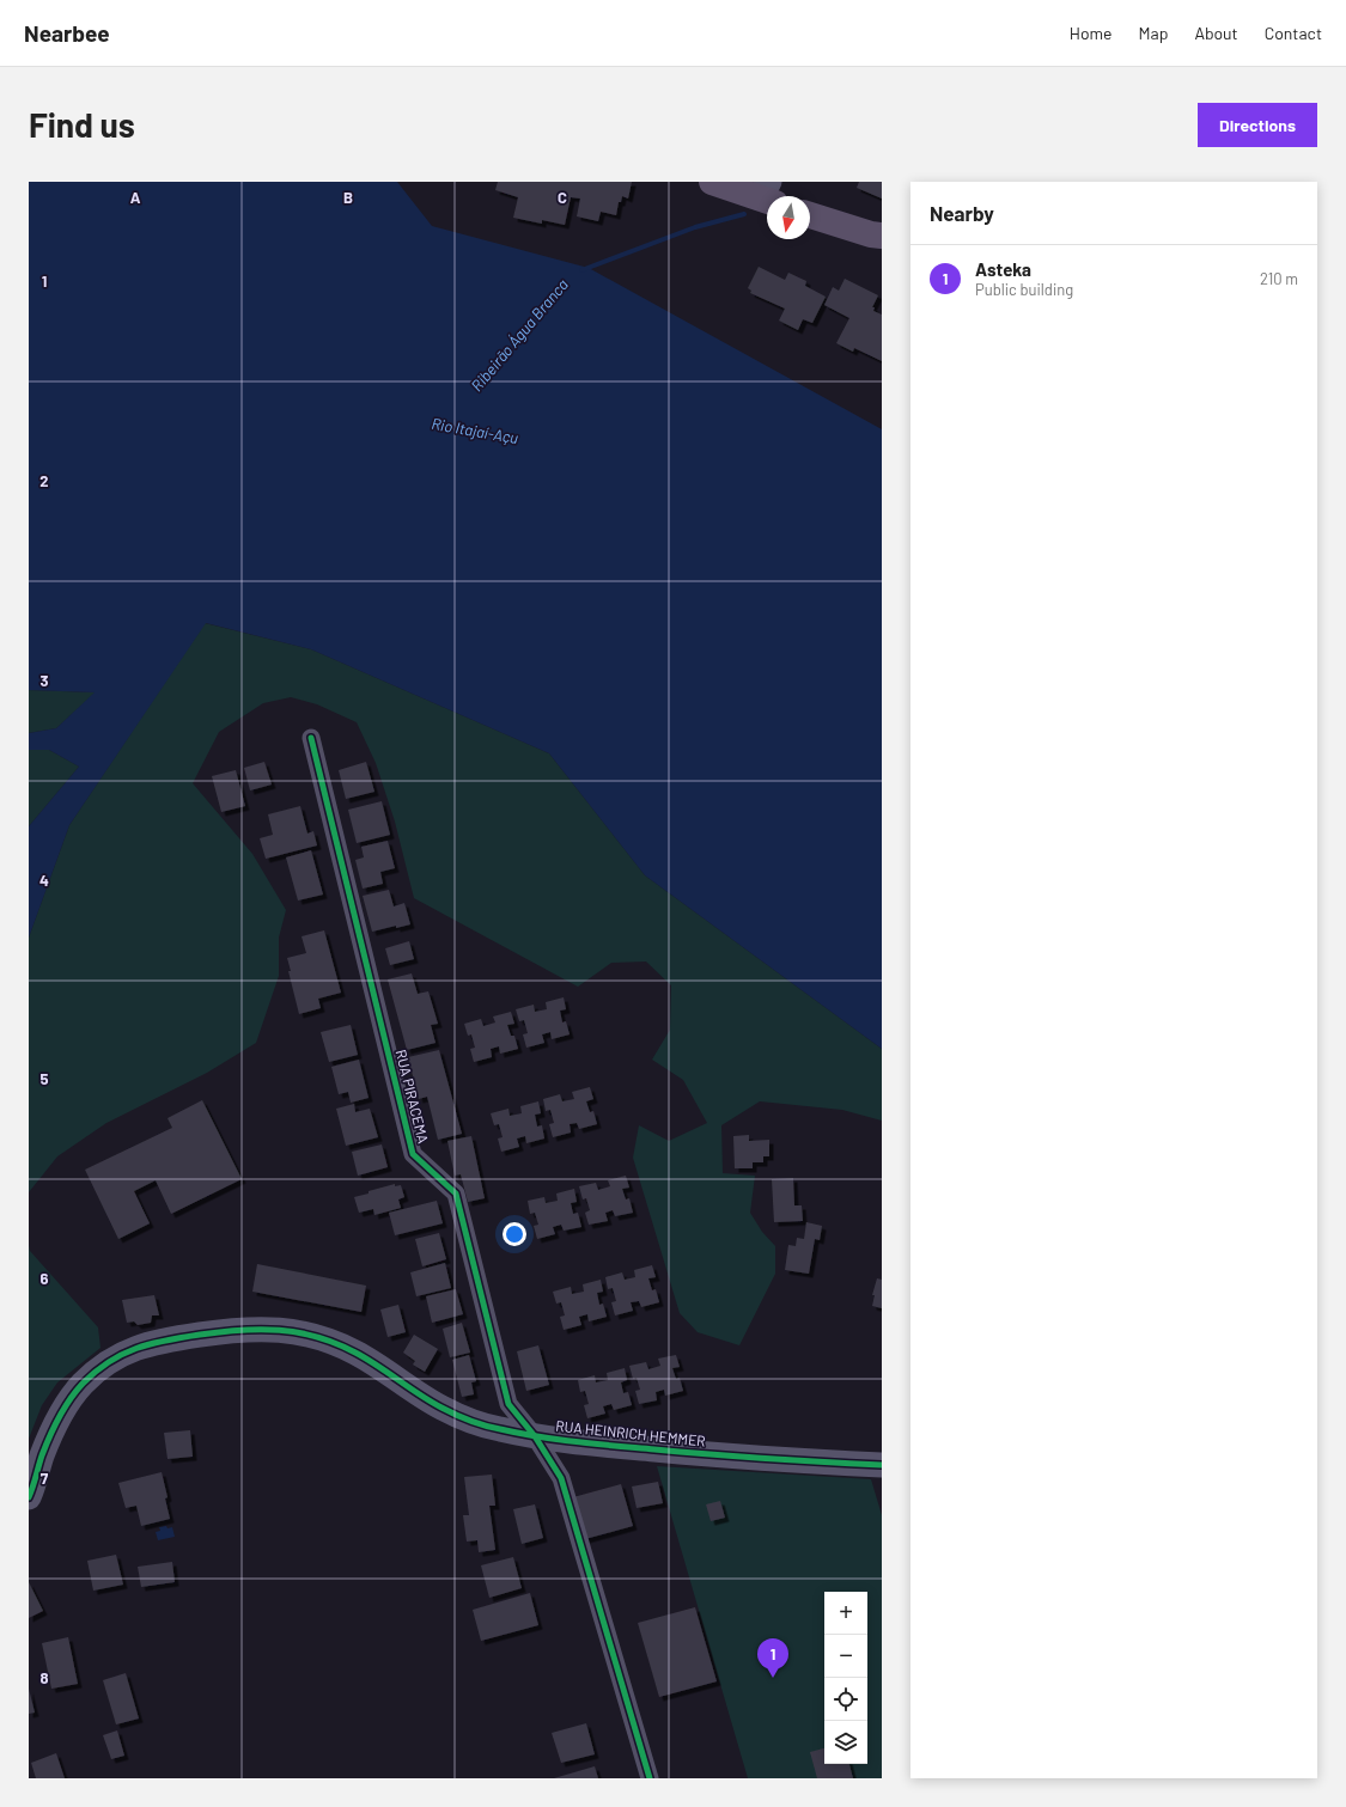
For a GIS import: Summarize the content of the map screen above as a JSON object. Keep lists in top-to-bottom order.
{
  "streets": {
    "street": ["RUA PIRACEMA", "RUA HEINRICH HEMMER"]
  },
  "crossings": [
    ["RUA PIRACEMA", "RUA HEINRICH HEMMER"]
  ],
  "water": ["Ribeirão Água Branca", "Rio Itajaí-Açu"],
  "north": "bottom",
  "page": {
    "header": "Nearbee",
    "nav": [
      "Home",
      "Map",
      "About",
      "Contact"
    ],
    "buttons": "Directions",
    "title": "Find us",
    "heading": "Nearby",
    "list": [
      {
        "mark": "1",
        "name": "Asteka",
        "note": "Public building",
        "value": "210 m"
      }
    ],
    "map_buttons": ["+", "−"],
    "pins": "1"
  },
  "grid": {
    "columns": ["A", "B", "C"],
    "rows": [
      "1",
      "2",
      "3",
      "4",
      "5",
      "6",
      "7",
      "8"
    ]
  }
}
